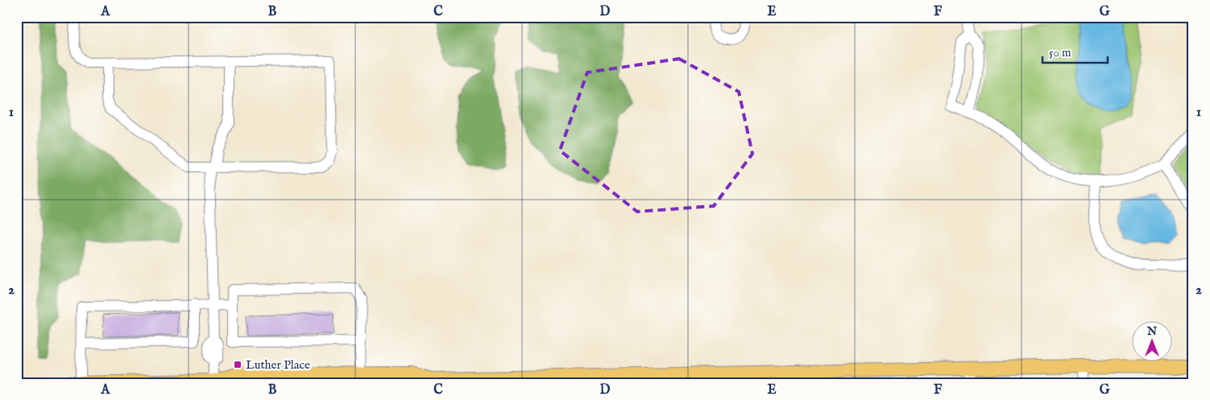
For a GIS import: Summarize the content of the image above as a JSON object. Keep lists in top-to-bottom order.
{
  "places": {
    "transit": ["Luther Place"]
  },
  "scale_bar": "50 m",
  "north": "top",
  "grid": {
    "columns": [
      "A",
      "B",
      "C",
      "D",
      "E",
      "F",
      "G"
    ],
    "rows": ["1", "2"]
  }
}
